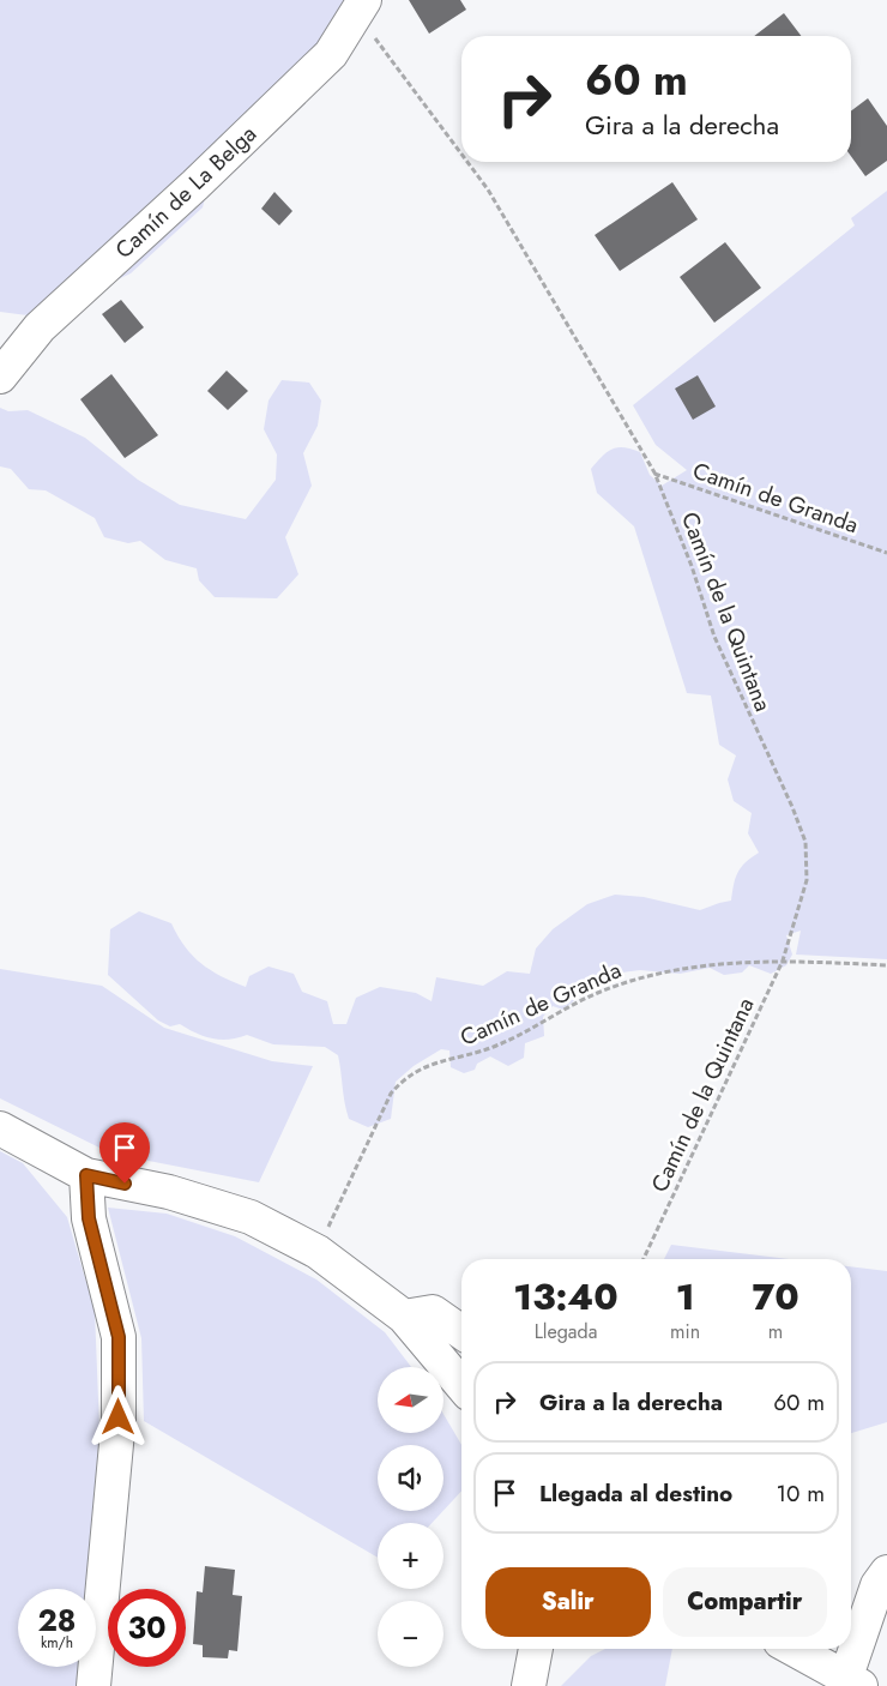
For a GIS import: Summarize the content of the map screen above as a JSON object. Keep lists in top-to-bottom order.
{
  "streets": {
    "street": ["Camín de La Belga"],
    "path": ["Camín de Granda", "Camín de la Quintana"]
  },
  "crossings": [
    ["Camín de La Belga", "Camín de la Quintana"],
    ["Camín de Granda", "Camín de la Quintana"]
  ],
  "north": "left",
  "page": {
    "turn": ["60 m", "Gira a la derecha"],
    "eta": [
      "13:40",
      "Llegada",
      "1",
      "min",
      "70",
      "m"
    ],
    "list": [
      {
        "name": "Gira a la derecha",
        "value": "60 m"
      },
      {
        "name": "Llegada al destino",
        "value": "10 m"
      }
    ],
    "map_buttons": ["+", "−"],
    "buttons": ["Salir", "Compartir"],
    "speed": "28 km/h",
    "limit": "30"
  }
}
